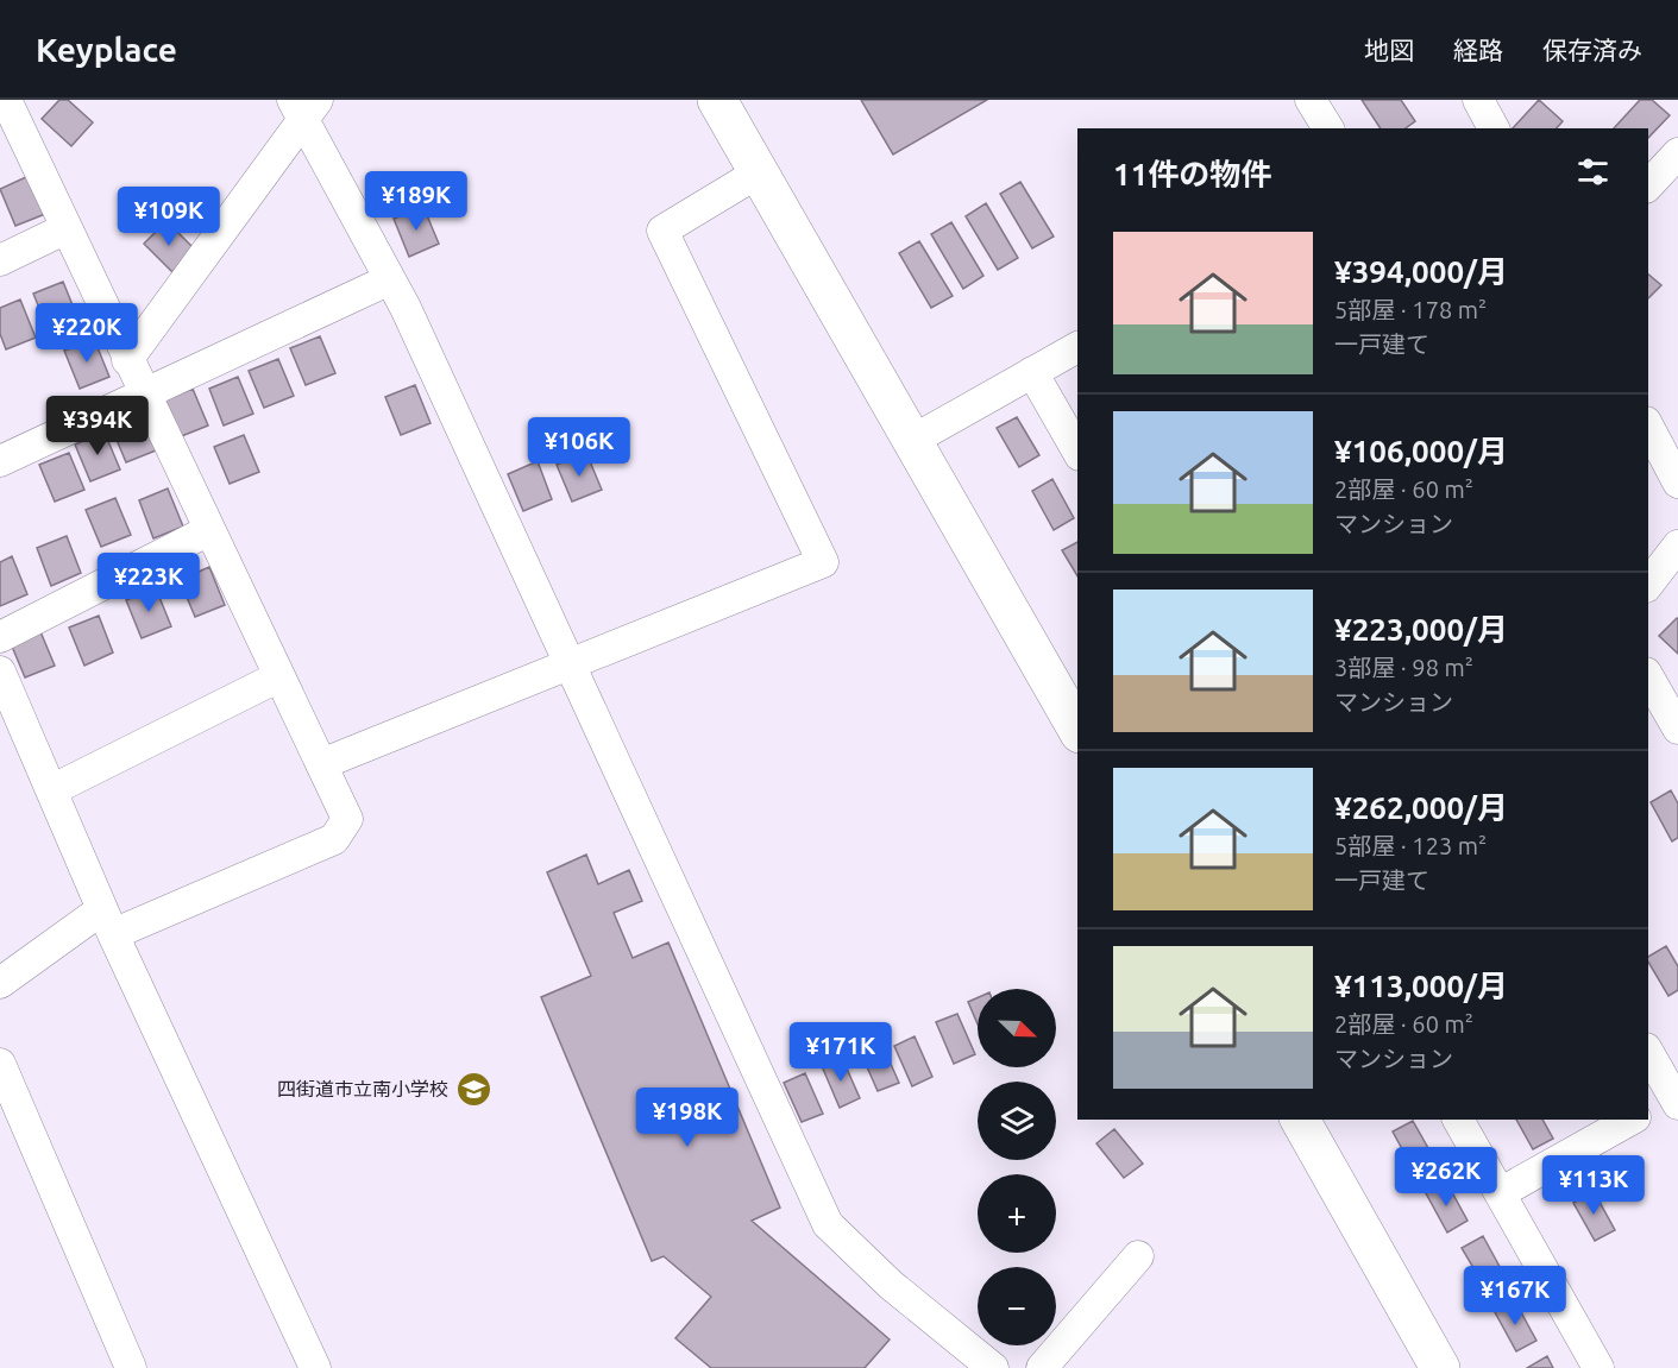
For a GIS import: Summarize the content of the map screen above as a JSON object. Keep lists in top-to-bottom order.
{
  "places": {
    "school or university": ["四街道市立南小学校"]
  },
  "north": "bottom right",
  "page": {
    "header": "Keyplace",
    "nav": ["地図", "経路", "保存済み"],
    "heading": "11件の物件",
    "price": [
      "¥189K",
      "¥109K",
      "¥220K",
      "¥394K",
      "¥106K",
      "¥223K",
      "¥171K",
      "¥198K",
      "¥262K",
      "¥113K",
      "¥167K"
    ],
    "list": [
      {
        "name": "¥394,000/月",
        "note": "5部屋 · 178 m² · 一戸建て"
      },
      {
        "name": "¥106,000/月",
        "note": "2部屋 · 60 m² · マンション"
      },
      {
        "name": "¥223,000/月",
        "note": "3部屋 · 98 m² · マンション"
      },
      {
        "name": "¥262,000/月",
        "note": "5部屋 · 123 m² · 一戸建て"
      },
      {
        "name": "¥113,000/月",
        "note": "2部屋 · 60 m² · マンション"
      }
    ],
    "map_buttons": ["+", "−"]
  }
}
